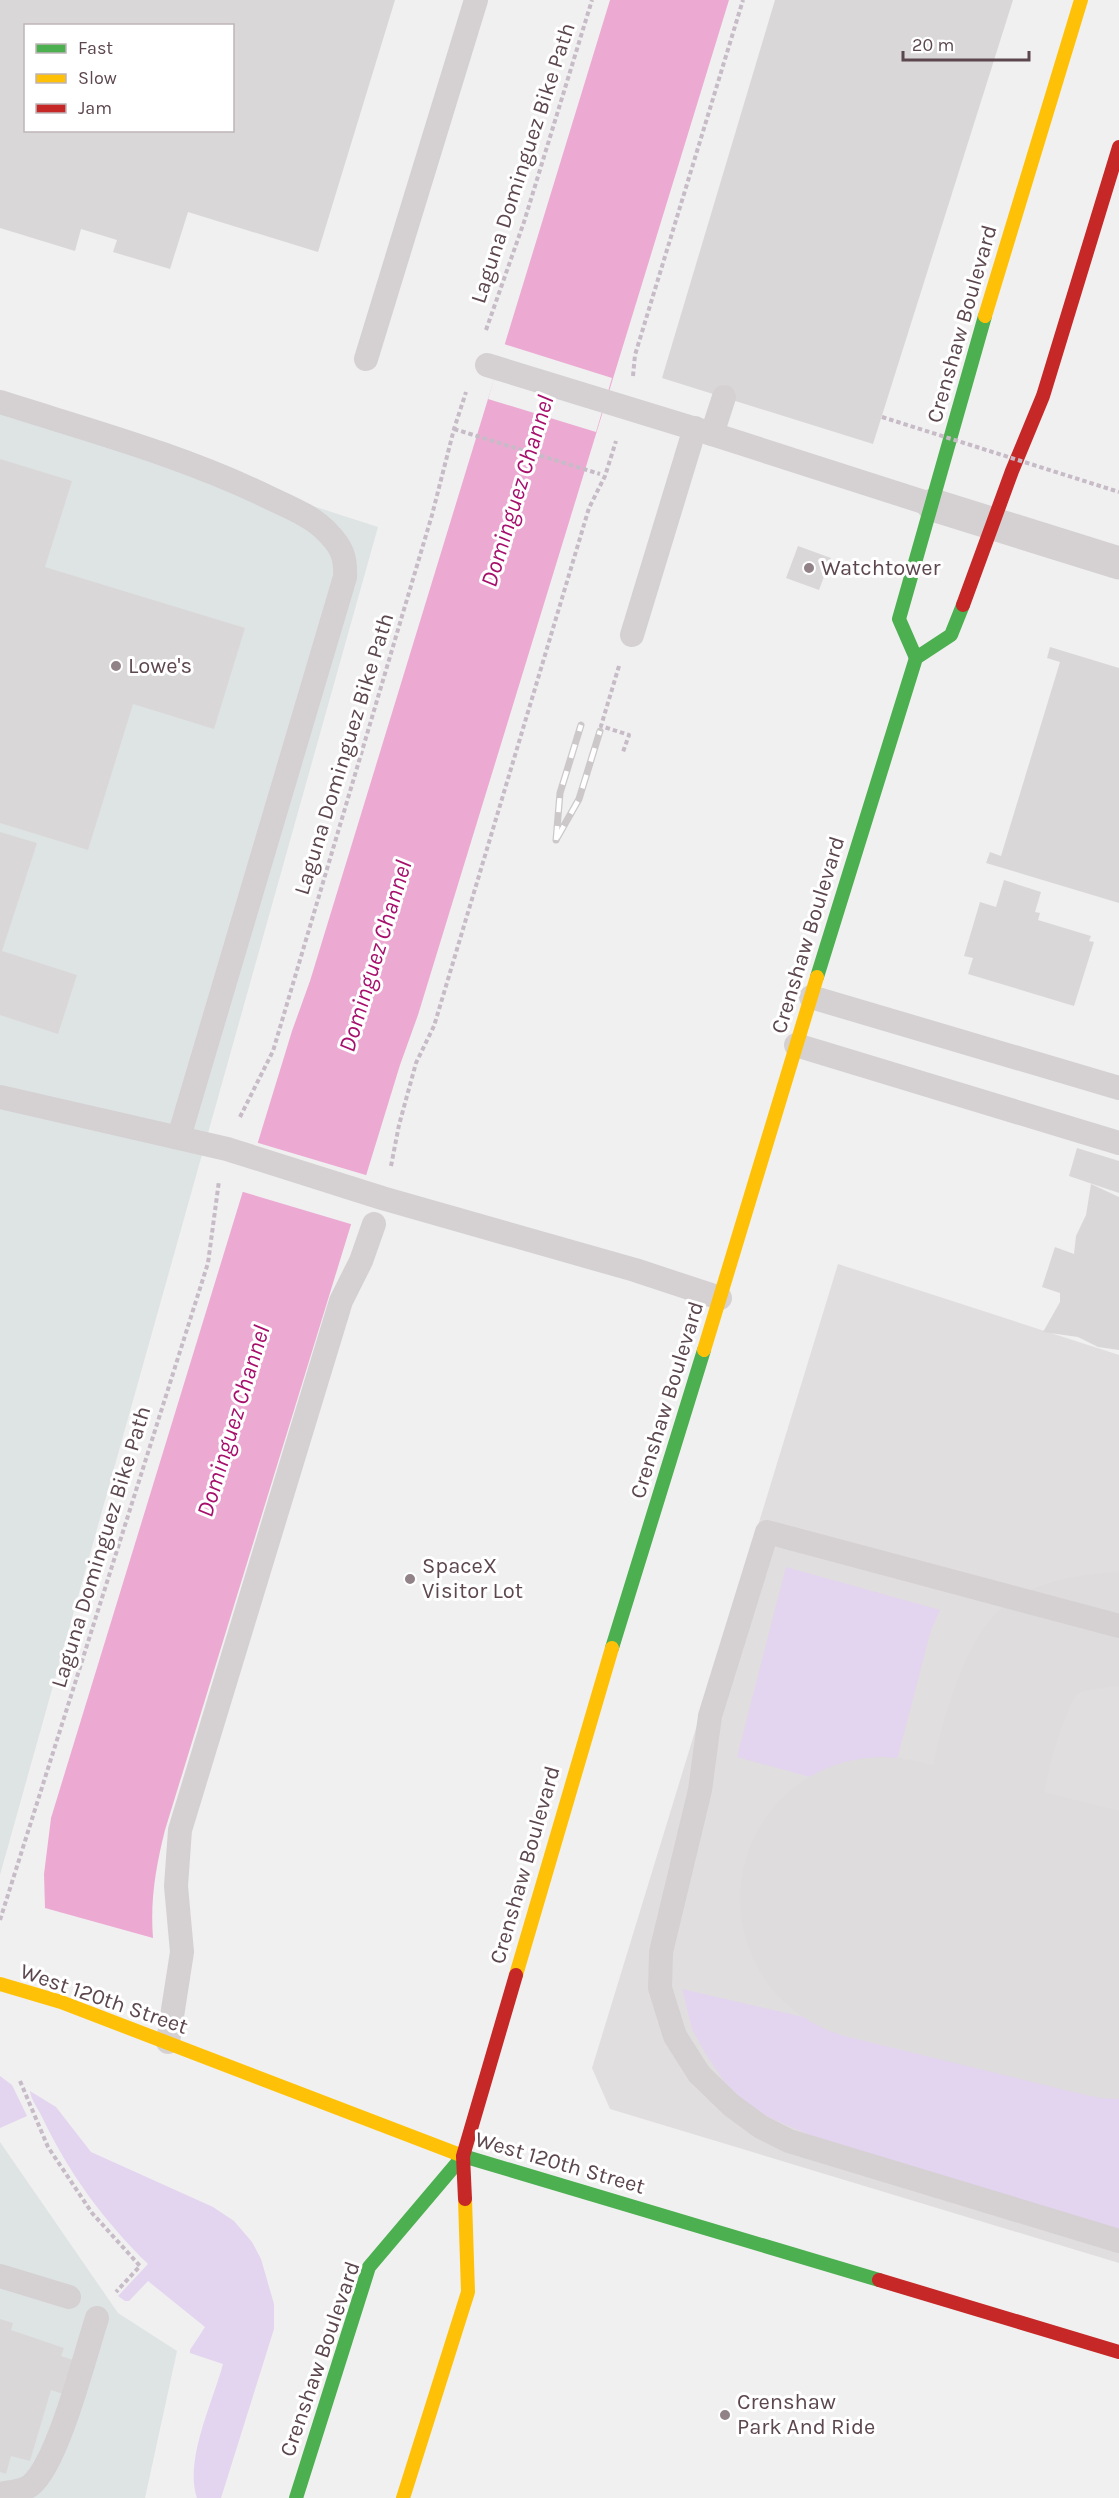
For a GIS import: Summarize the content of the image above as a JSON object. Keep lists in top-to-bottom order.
{
  "streets": {
    "main road": ["Crenshaw Boulevard", "West 120th Street"],
    "path": ["Laguna Dominguez Bike Path"]
  },
  "crossings": [
    ["Crenshaw Boulevard", "West 120th Street"]
  ],
  "water": ["Dominguez Channel"],
  "places": [
    "Watchtower",
    "Lowe's",
    "SpaceX Visitor Lot",
    "Crenshaw Park And Ride"
  ],
  "legend": ["Fast", "Slow", "Jam"],
  "scale_bar": "20 m"
}
